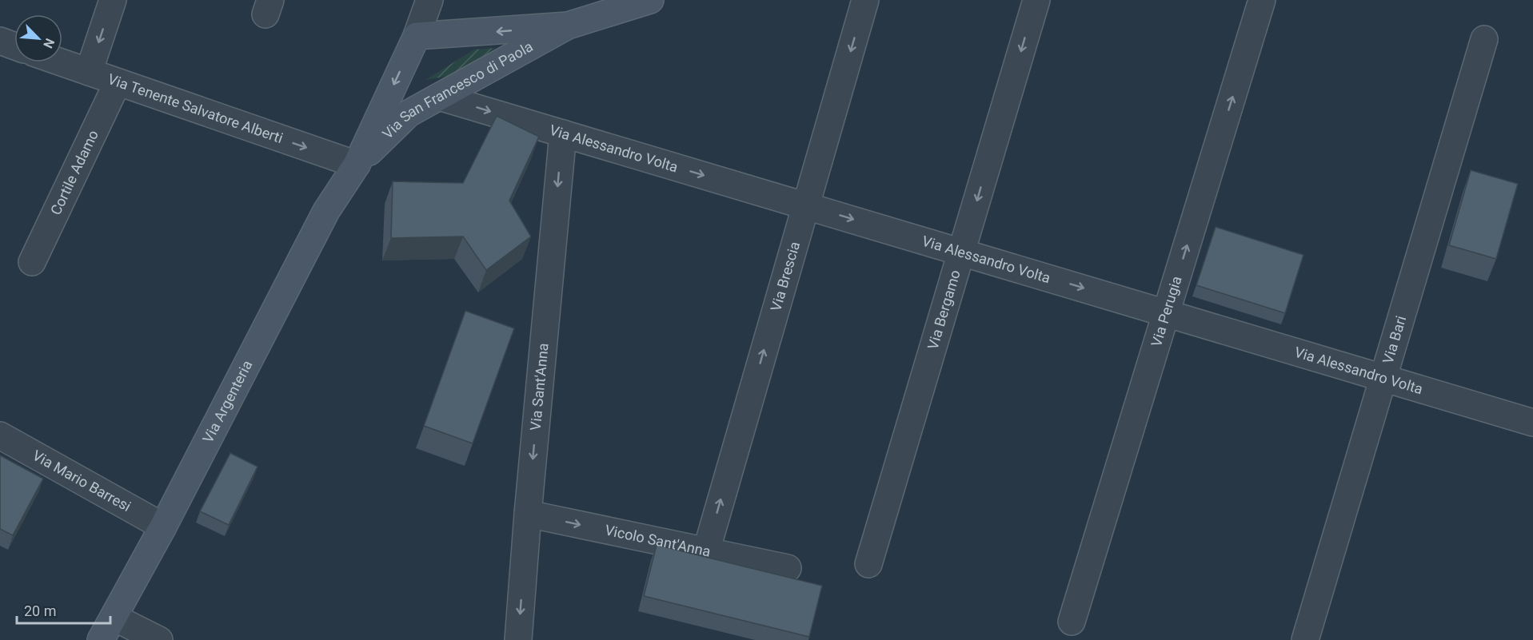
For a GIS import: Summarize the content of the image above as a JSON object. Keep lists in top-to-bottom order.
{
  "streets": {
    "main road": ["Via San Francesco di Paola", "Via Argenteria"],
    "street": [
      "Via Tenente Salvatore Alberti",
      "Via Alessandro Volta",
      "Cortile Adamo",
      "Via Brescia",
      "Via Bergamo",
      "Via Perugia",
      "Via Bari",
      "Via Sant'Anna",
      "Via Mario Barresi",
      "Vicolo Sant'Anna"
    ]
  },
  "crossings": [
    ["Via San Francesco di Paola", "Via Tenente Salvatore Alberti"],
    ["Via San Francesco di Paola", "Via Alessandro Volta"],
    ["Via San Francesco di Paola", "Via Argenteria"],
    ["Via Tenente Salvatore Alberti", "Cortile Adamo"],
    ["Via Tenente Salvatore Alberti", "Via Argenteria"],
    ["Via Alessandro Volta", "Via Brescia"],
    ["Via Alessandro Volta", "Via Bergamo"],
    ["Via Alessandro Volta", "Via Perugia"],
    ["Via Alessandro Volta", "Via Bari"],
    ["Via Alessandro Volta", "Via Sant'Anna"],
    ["Via Brescia", "Vicolo Sant'Anna"],
    ["Via Sant'Anna", "Vicolo Sant'Anna"],
    ["Via Argenteria", "Via Mario Barresi"]
  ],
  "one_way": [
    "Via Tenente Salvatore Alberti",
    "Via Alessandro Volta",
    "Via Bergamo",
    "Via Perugia",
    "Via Sant'Anna",
    "Vicolo Sant'Anna"
  ],
  "scale_bar": "20 m",
  "north": "bottom right"
}
